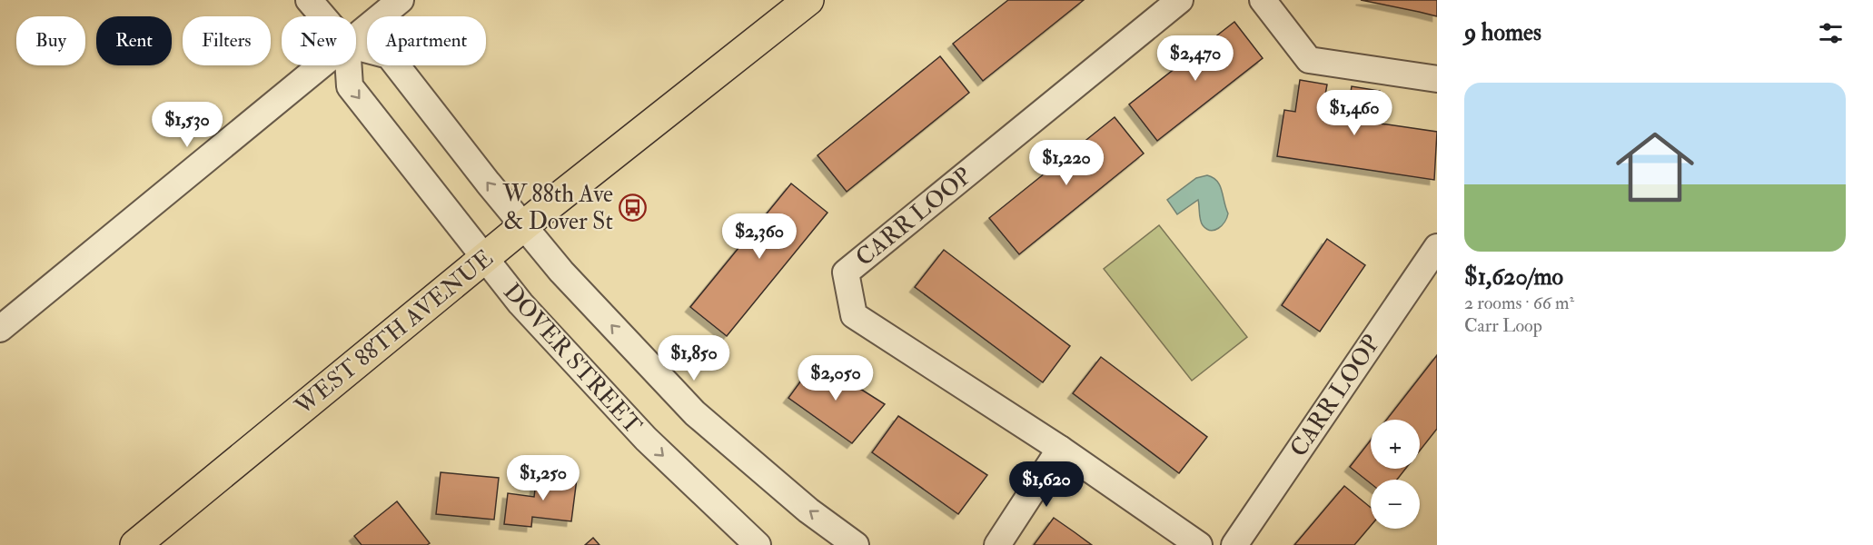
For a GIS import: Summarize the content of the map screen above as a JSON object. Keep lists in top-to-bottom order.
{
  "streets": {
    "main road": ["WEST 88TH AVENUE"],
    "street": ["CARR LOOP", "DOVER STREET"]
  },
  "crossings": [
    ["WEST 88TH AVENUE", "DOVER STREET"]
  ],
  "places": {
    "bus stop": ["W 88th Ave & Dover St"]
  },
  "page": {
    "heading": "9 homes",
    "chip": [
      "Buy",
      "Rent",
      "Filters",
      "New",
      "Apartment"
    ],
    "price": [
      "$2,470",
      "$1,460",
      "$1,530",
      "$1,220",
      "$2,360",
      "$1,850",
      "$2,050",
      "$1,250",
      "$1,620"
    ],
    "list": [
      {
        "name": "$1,620/mo",
        "note": "2 rooms · 66 m² · Carr Loop"
      }
    ],
    "map_buttons": ["+", "−"]
  }
}
